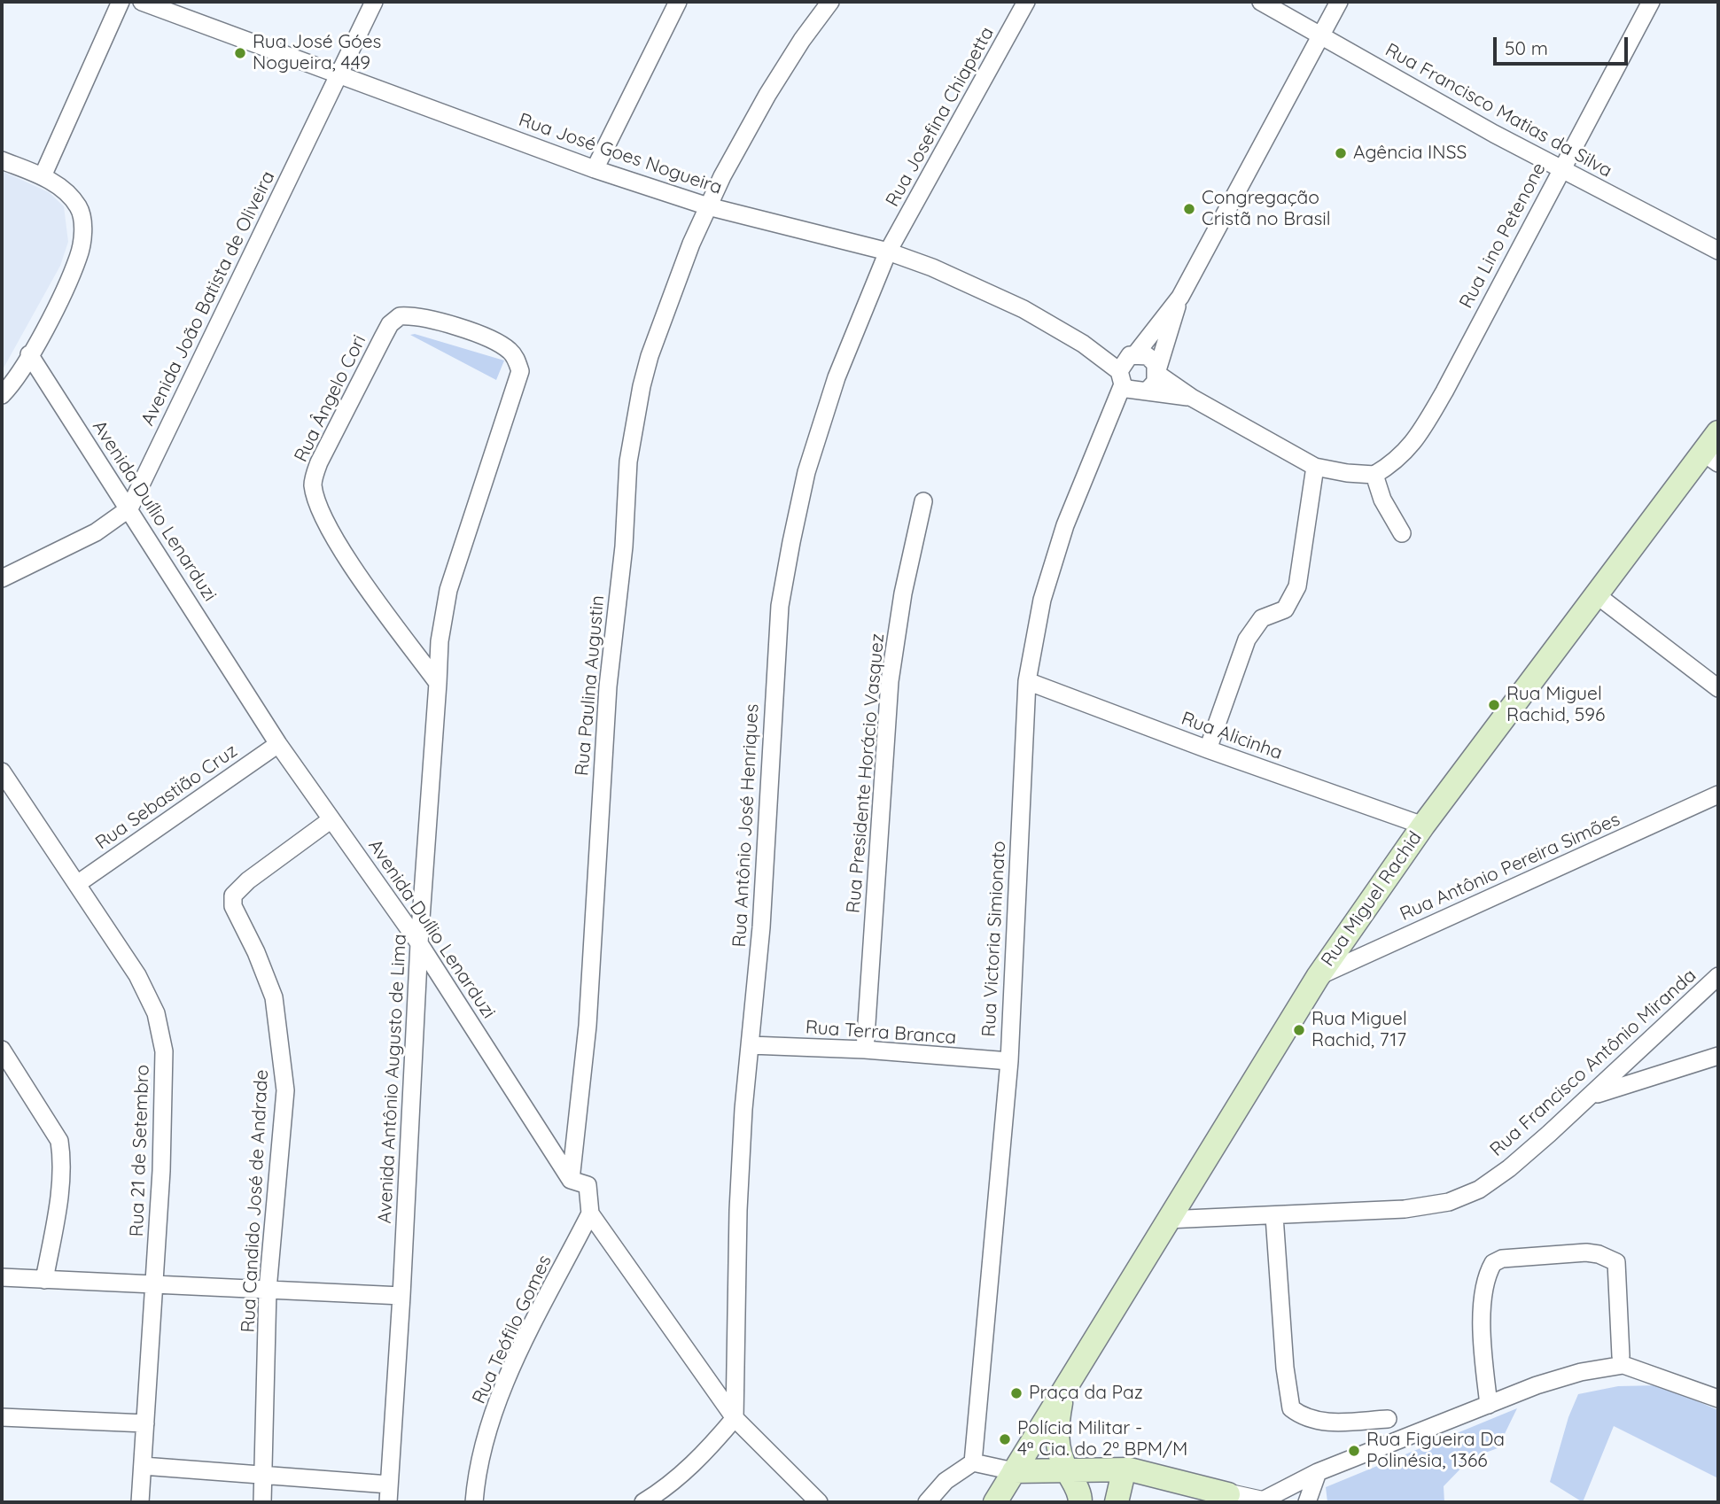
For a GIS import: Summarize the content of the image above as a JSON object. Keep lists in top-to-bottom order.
{
  "streets": {
    "main road": ["Rua Miguel Rachid"],
    "street": [
      "Rua Francisco Matias da Silva",
      "Rua Josefina Chiapetta",
      "Rua José Goes Nogueira",
      "Rua Lino Petenone",
      "Avenida João Batista de Oliveira",
      "Rua Ângelo Cori",
      "Avenida Duílio Lenarduzi",
      "Rua Paulina Augustin",
      "Rua Alicinha",
      "Rua Presidente Horácio Vasquez",
      "Rua Sebastião Cruz",
      "Rua Antônio José Henriques",
      "Rua Antônio Pereira Simões",
      "Rua Victoria Simionato",
      "Rua Terra Branca",
      "Rua Francisco Antônio Miranda",
      "Avenida Antônio Augusto de Lima",
      "Rua 21 de Setembro",
      "Rua Candido José de Andrade",
      "Rua Teófilo Gomes"
    ]
  },
  "crossings": [
    ["Rua Francisco Matias da Silva", "Rua Lino Petenone"],
    ["Rua Josefina Chiapetta", "Rua José Goes Nogueira"],
    ["Rua Josefina Chiapetta", "Rua Antônio José Henriques"],
    ["Rua José Goes Nogueira", "Avenida João Batista de Oliveira"],
    ["Rua José Goes Nogueira", "Rua Paulina Augustin"],
    ["Rua José Goes Nogueira", "Rua Antônio José Henriques"],
    ["Avenida João Batista de Oliveira", "Avenida Duílio Lenarduzi"],
    ["Rua Ângelo Cori", "Avenida Antônio Augusto de Lima"],
    ["Avenida Duílio Lenarduzi", "Rua Paulina Augustin"],
    ["Avenida Duílio Lenarduzi", "Rua Sebastião Cruz"],
    ["Avenida Duílio Lenarduzi", "Rua Antônio José Henriques"],
    ["Avenida Duílio Lenarduzi", "Avenida Antônio Augusto de Lima"],
    ["Avenida Duílio Lenarduzi", "Rua Candido José de Andrade"],
    ["Avenida Duílio Lenarduzi", "Rua Teófilo Gomes"],
    ["Rua Alicinha", "Rua Miguel Rachid"],
    ["Rua Alicinha", "Rua Victoria Simionato"],
    ["Rua Presidente Horácio Vasquez", "Rua Terra Branca"],
    ["Rua Sebastião Cruz", "Rua 21 de Setembro"],
    ["Rua Antônio José Henriques", "Rua Terra Branca"],
    ["Rua Antônio Pereira Simões", "Rua Miguel Rachid"],
    ["Rua Miguel Rachid", "Rua Francisco Antônio Miranda"],
    ["Rua Victoria Simionato", "Rua Terra Branca"]
  ],
  "places": [
    "Rua José Góes Nogueira, 449",
    "Agência INSS",
    "Congregação Cristã no Brasil",
    "Rua Miguel Rachid, 596",
    "Rua Miguel Rachid, 717",
    "Praça da Paz",
    "Polícia Militar - 4ª Cia. do 2º BPM/M",
    "Rua Figueira Da Polinésia, 1366"
  ],
  "scale_bar": "50 m"
}
